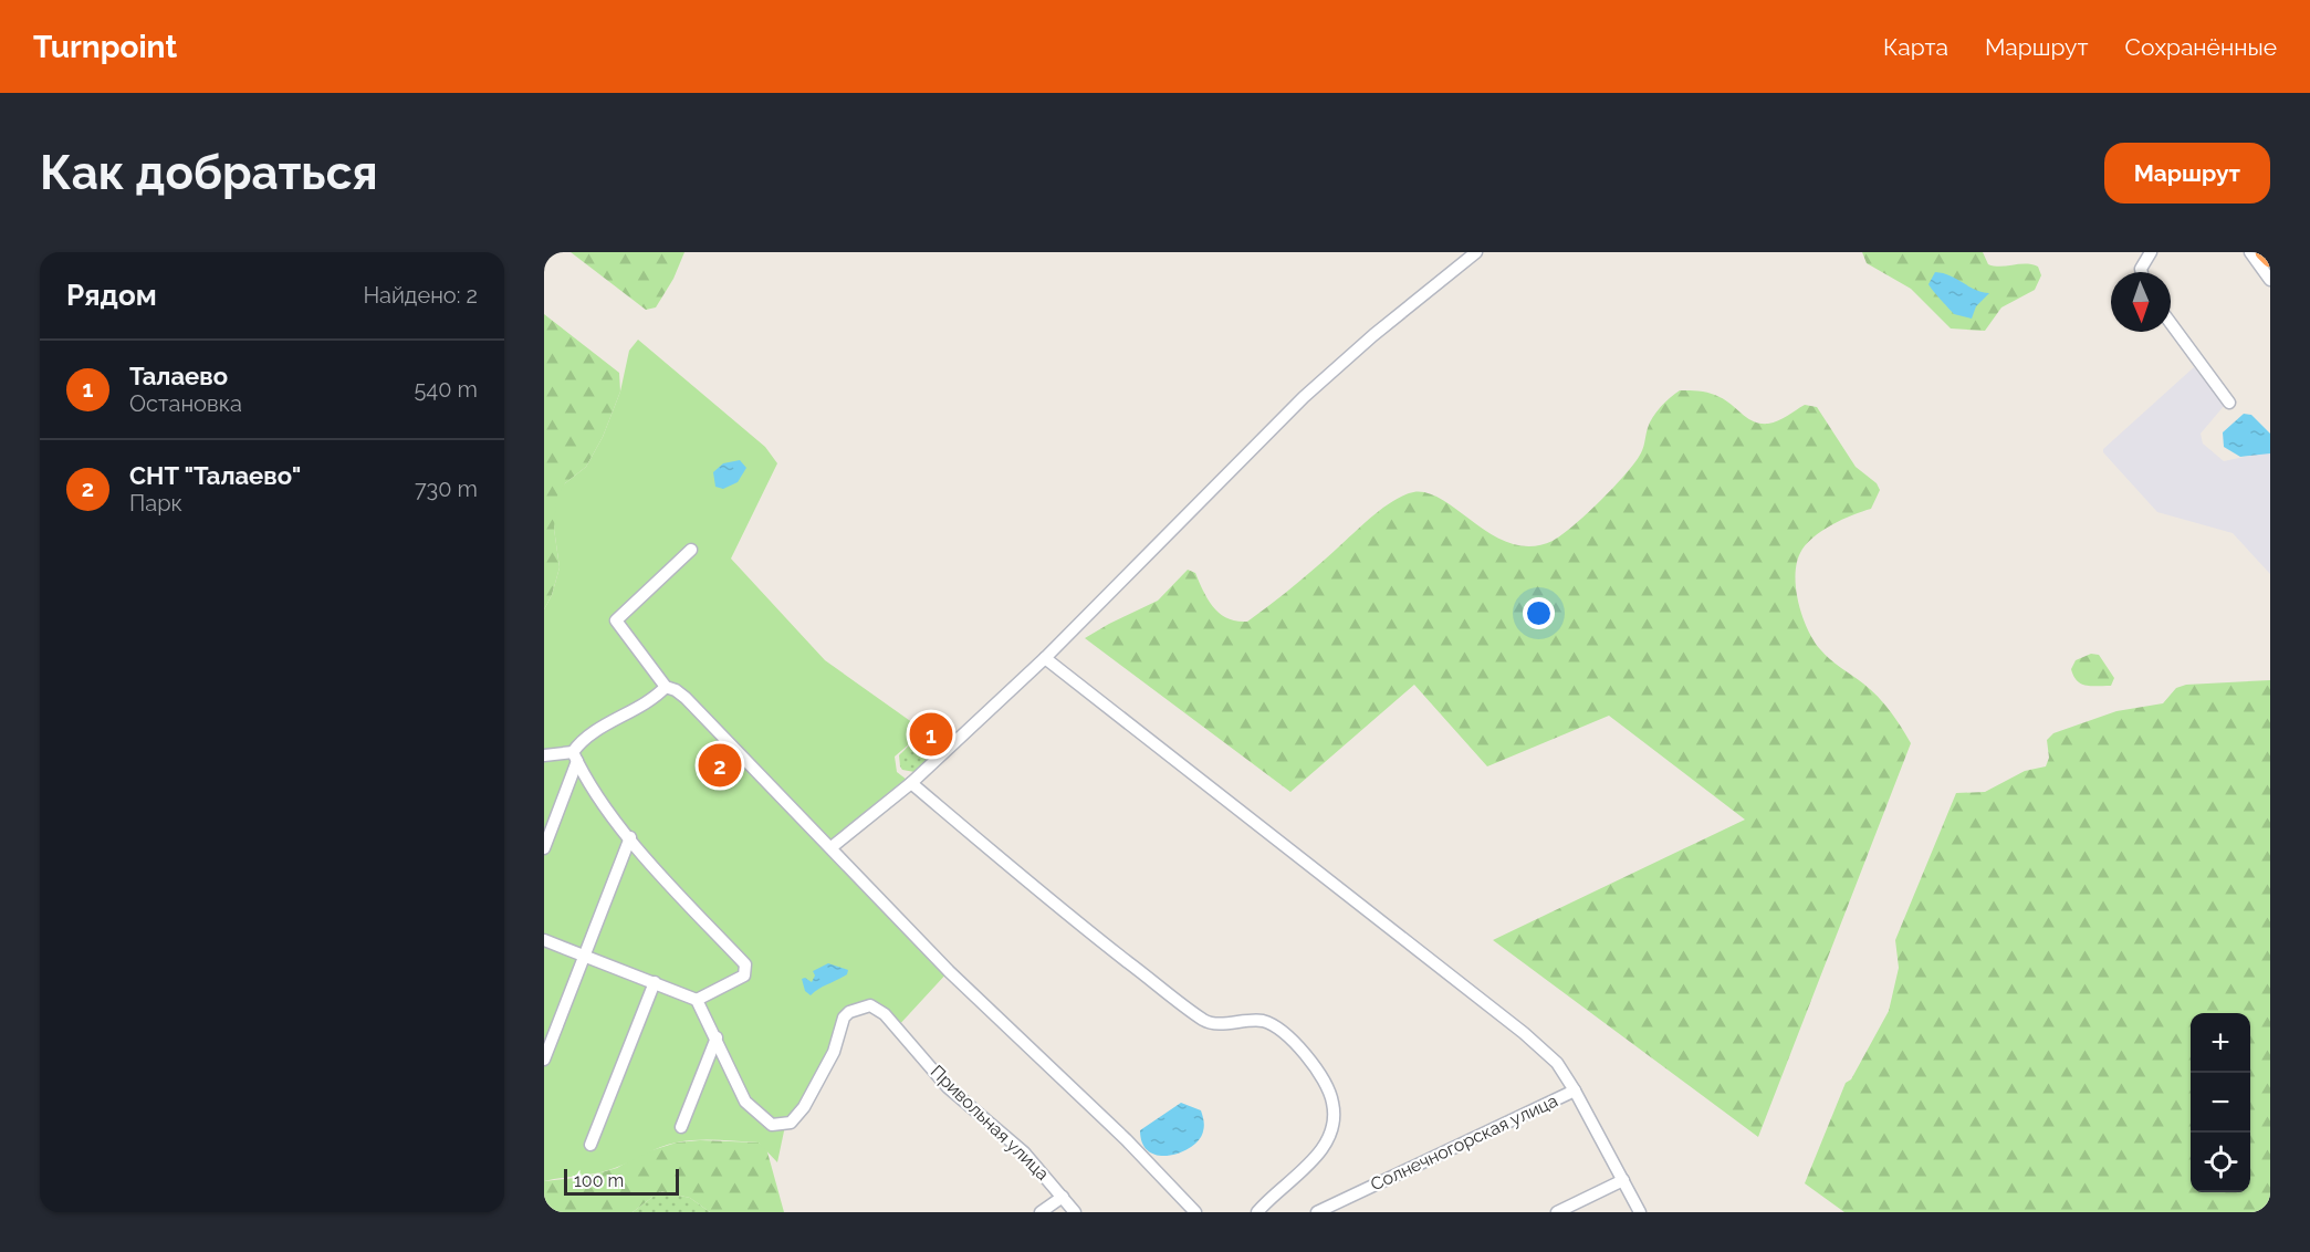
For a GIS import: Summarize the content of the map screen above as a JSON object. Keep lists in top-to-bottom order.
{
  "streets": {
    "street": ["Привольная улица", "Солнечногорская улица"]
  },
  "scale_bar": "100 m",
  "north": "bottom",
  "page": {
    "header": "Turnpoint",
    "nav": ["Карта", "Маршрут", "Сохранённые"],
    "buttons": "Маршрут",
    "title": "Как добраться",
    "heading": ["Рядом", "Найдено: 2"],
    "list": [
      {
        "mark": "1",
        "name": "Талаево",
        "note": "Остановка",
        "value": "540 m"
      },
      {
        "mark": "2",
        "name": "СНТ \"Талаево\"",
        "note": "Парк",
        "value": "730 m"
      }
    ],
    "pins": ["1", "2"],
    "map_buttons": ["+", "−"],
    "scale": "100 m"
  }
}
